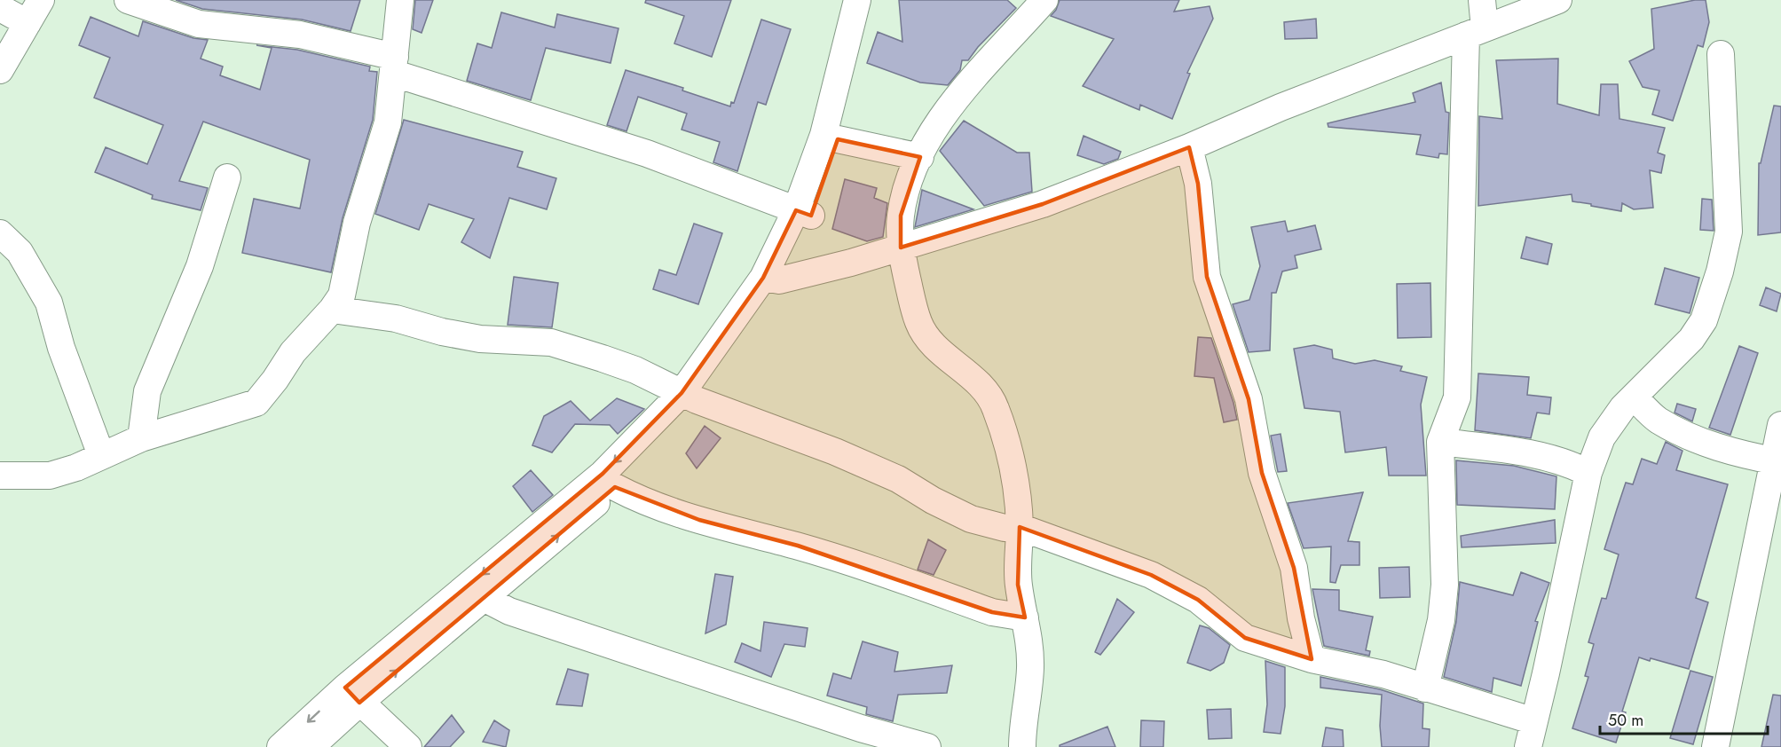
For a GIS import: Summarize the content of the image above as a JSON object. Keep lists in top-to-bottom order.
{
  "scale_bar": "50 m"
}
